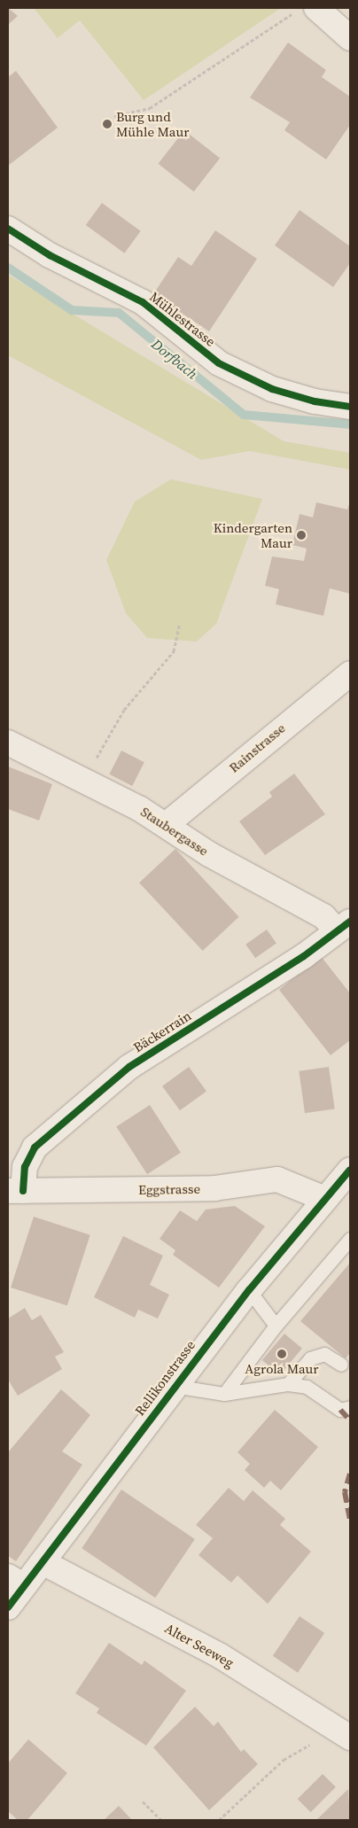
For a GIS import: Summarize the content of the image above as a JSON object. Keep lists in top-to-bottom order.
{
  "streets": {
    "street": [
      "Mühlestrasse",
      "Rainstrasse",
      "Staubergasse",
      "Bäckerrain",
      "Eggstrasse",
      "Rellikonstrasse",
      "Alter Seeweg"
    ]
  },
  "crossings": [
    ["Rainstrasse", "Staubergasse"],
    ["Staubergasse", "Bäckerrain"],
    ["Bäckerrain", "Eggstrasse"],
    ["Eggstrasse", "Rellikonstrasse"],
    ["Rellikonstrasse", "Alter Seeweg"]
  ],
  "water": ["Dorfbach"],
  "places": ["Burg und Mühle Maur", "Kindergarten Maur", "Agrola Maur"]
}
